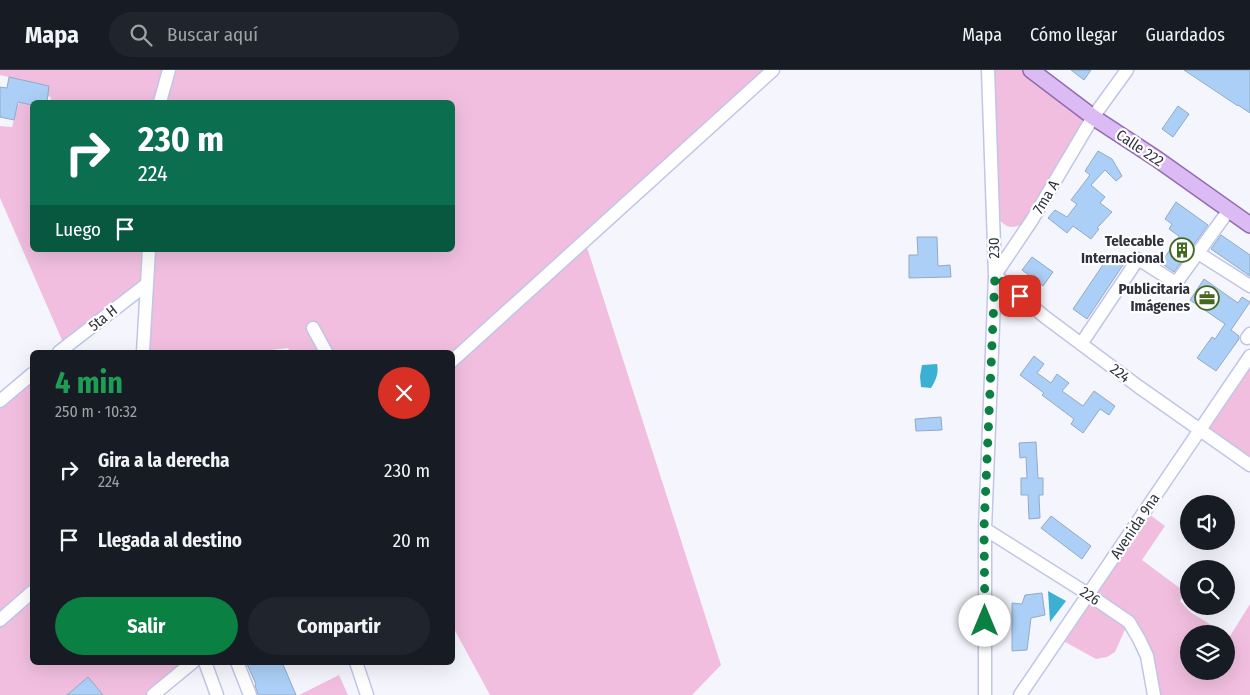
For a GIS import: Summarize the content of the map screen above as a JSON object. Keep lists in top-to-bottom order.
{
  "streets": {
    "main road": ["Calle 222"],
    "street": [
      "7ma A",
      "230",
      "5ta H",
      "224",
      "Avenida 9na",
      "226"
    ]
  },
  "crossings": [
    ["Calle 222", "7ma A"],
    ["7ma A", "230"],
    ["7ma A", "224"],
    ["230", "224"],
    ["230", "226"],
    ["224", "Avenida 9na"],
    ["Avenida 9na", "226"]
  ],
  "places": {
    "building": ["Telecable Internacional"],
    "office": ["Publicitaria Imágenes"]
  },
  "page": {
    "header": "Mapa",
    "search": "Buscar aquí",
    "nav": ["Mapa", "Cómo llegar", "Guardados"],
    "turn": ["230 m", "224"],
    "then": "Luego",
    "heading": ["4 min", "250 m · 10:32"],
    "list": [
      {
        "name": "Gira a la derecha",
        "note": "224",
        "value": "230 m"
      },
      {
        "name": "Llegada al destino",
        "value": "20 m"
      }
    ],
    "buttons": ["Salir", "Compartir"]
  }
}
